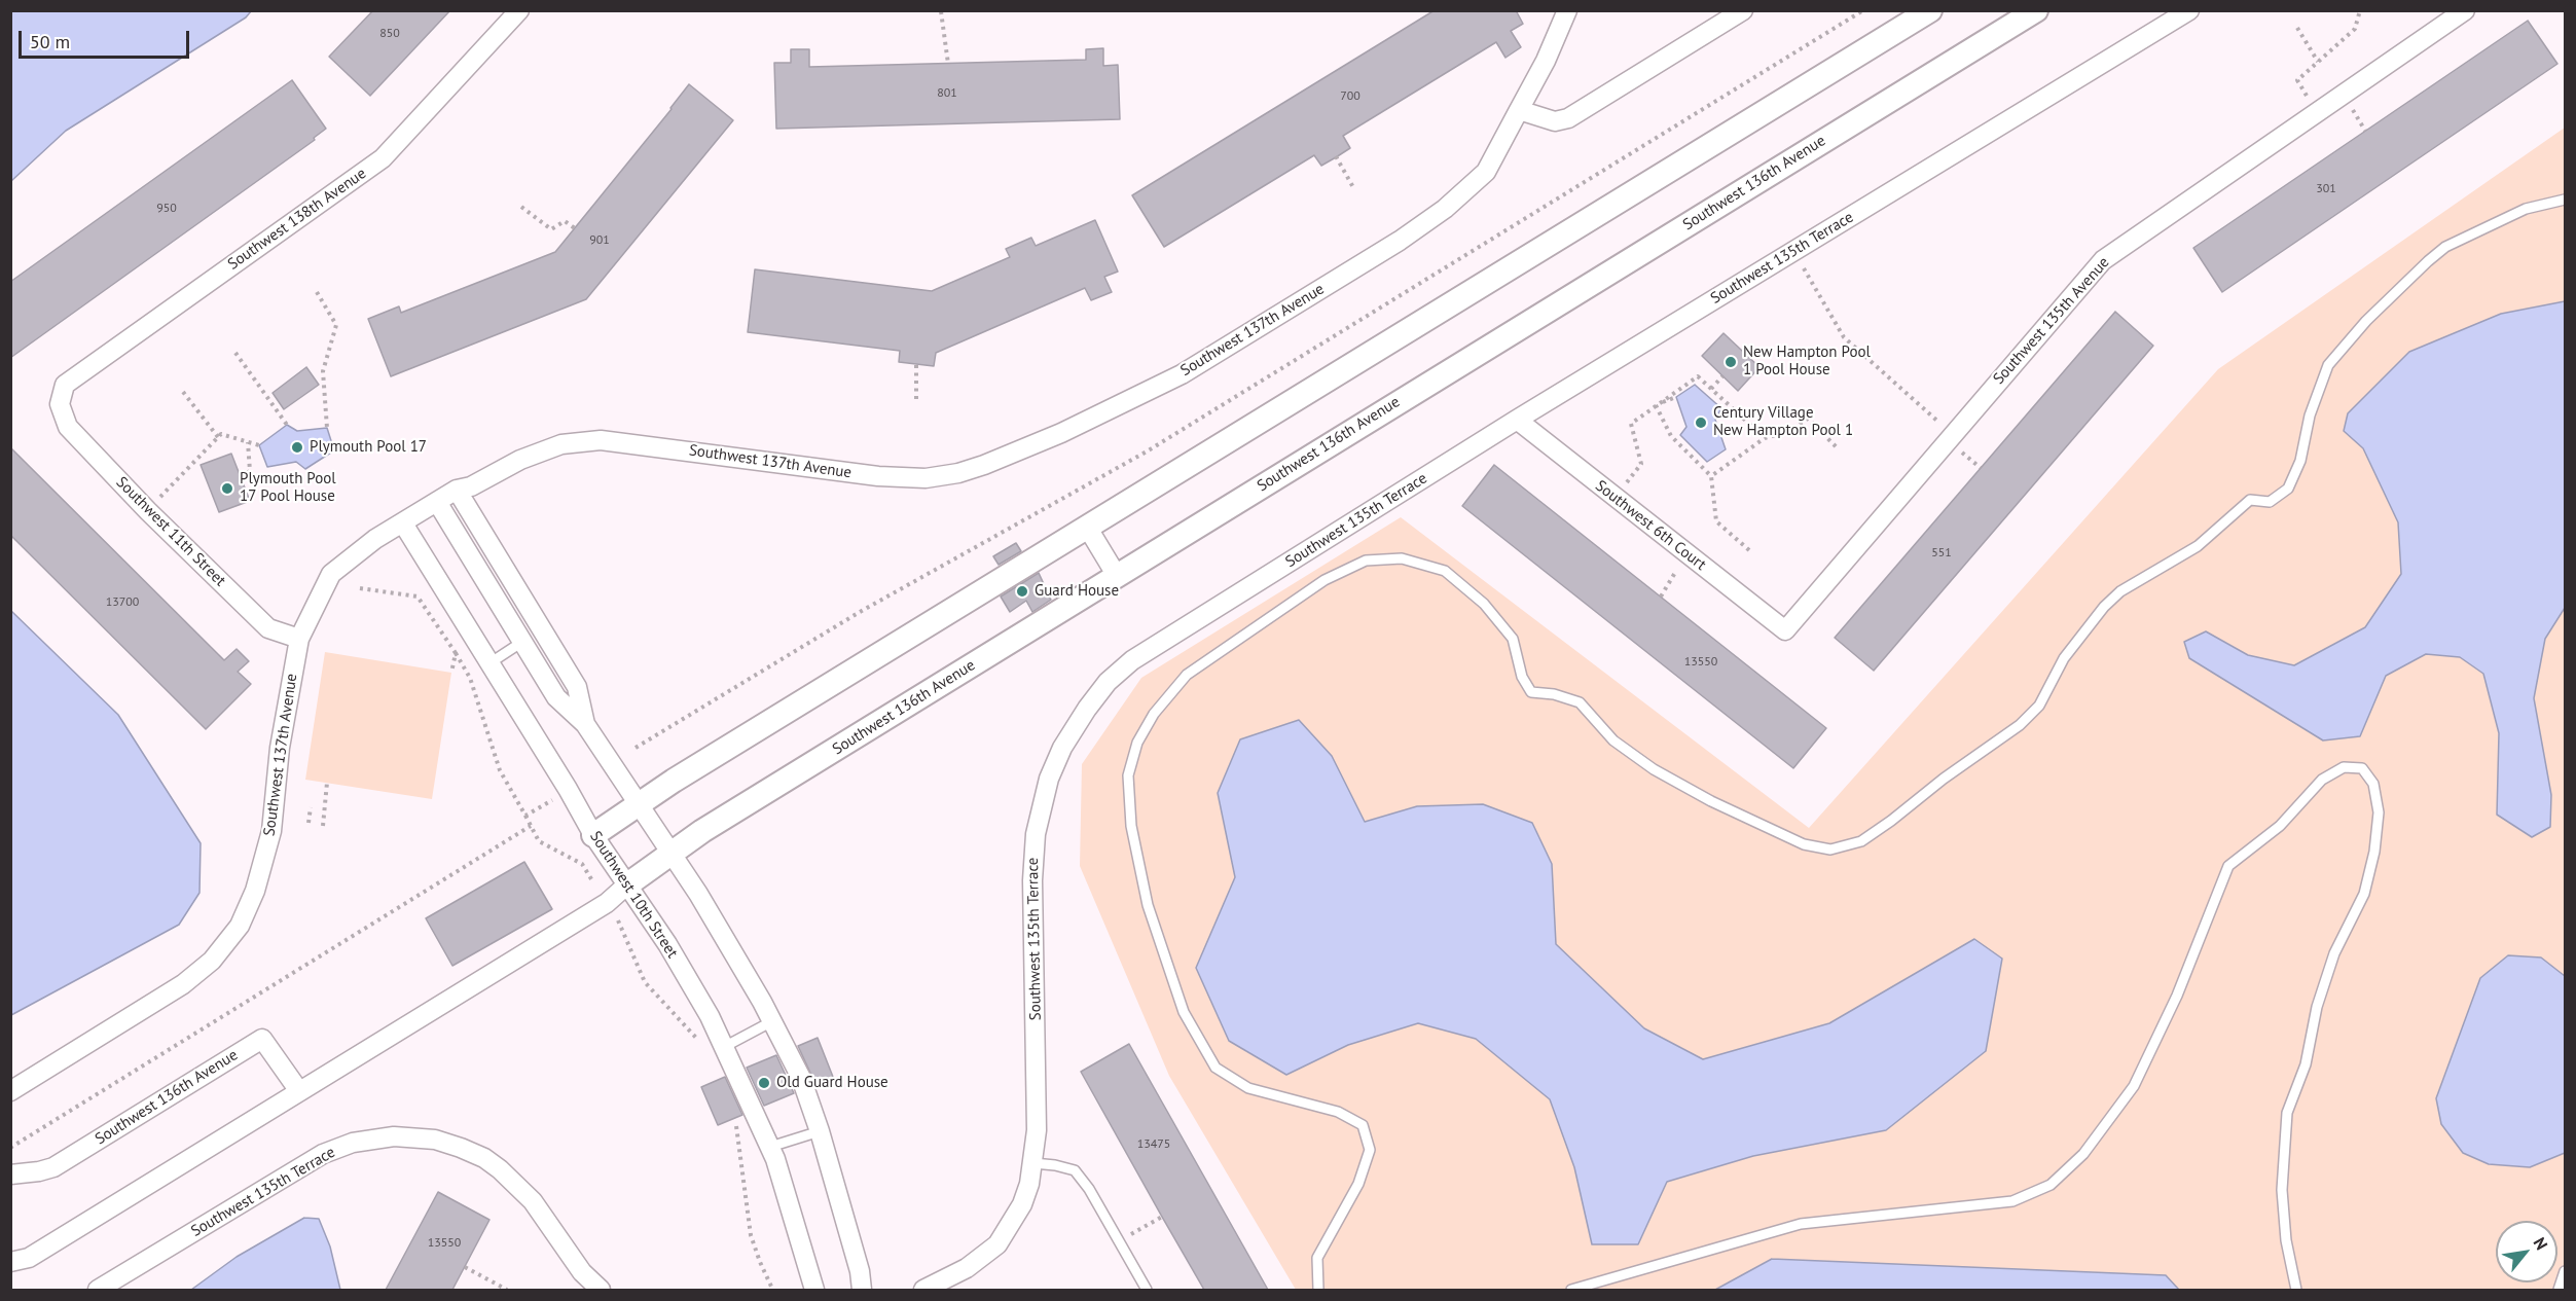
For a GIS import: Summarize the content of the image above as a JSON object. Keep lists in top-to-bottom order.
{
  "streets": {
    "street": [
      "Southwest 136th Avenue",
      "Southwest 138th Avenue",
      "Southwest 135th Terrace",
      "Southwest 135th Avenue",
      "Southwest 137th Avenue",
      "Southwest 6th Court",
      "Southwest 11th Street",
      "Southwest 10th Street"
    ]
  },
  "crossings": [
    ["Southwest 136th Avenue", "Southwest 10th Street"],
    ["Southwest 138th Avenue", "Southwest 11th Street"],
    ["Southwest 135th Terrace", "Southwest 6th Court"],
    ["Southwest 135th Avenue", "Southwest 6th Court"],
    ["Southwest 137th Avenue", "Southwest 11th Street"],
    ["Southwest 137th Avenue", "Southwest 10th Street"]
  ],
  "places": [
    "New Hampton Pool 1 Pool House",
    "Century Village New Hampton Pool 1",
    "Plymouth Pool 17",
    "Plymouth Pool 17 Pool House",
    "Guard House",
    "Old Guard House"
  ],
  "house_numbers": [
    "850",
    "801",
    "700",
    "301",
    "950",
    "901",
    "551",
    "13700",
    "13550",
    "13475",
    "13550"
  ],
  "scale_bar": "50 m",
  "north": "top right"
}
